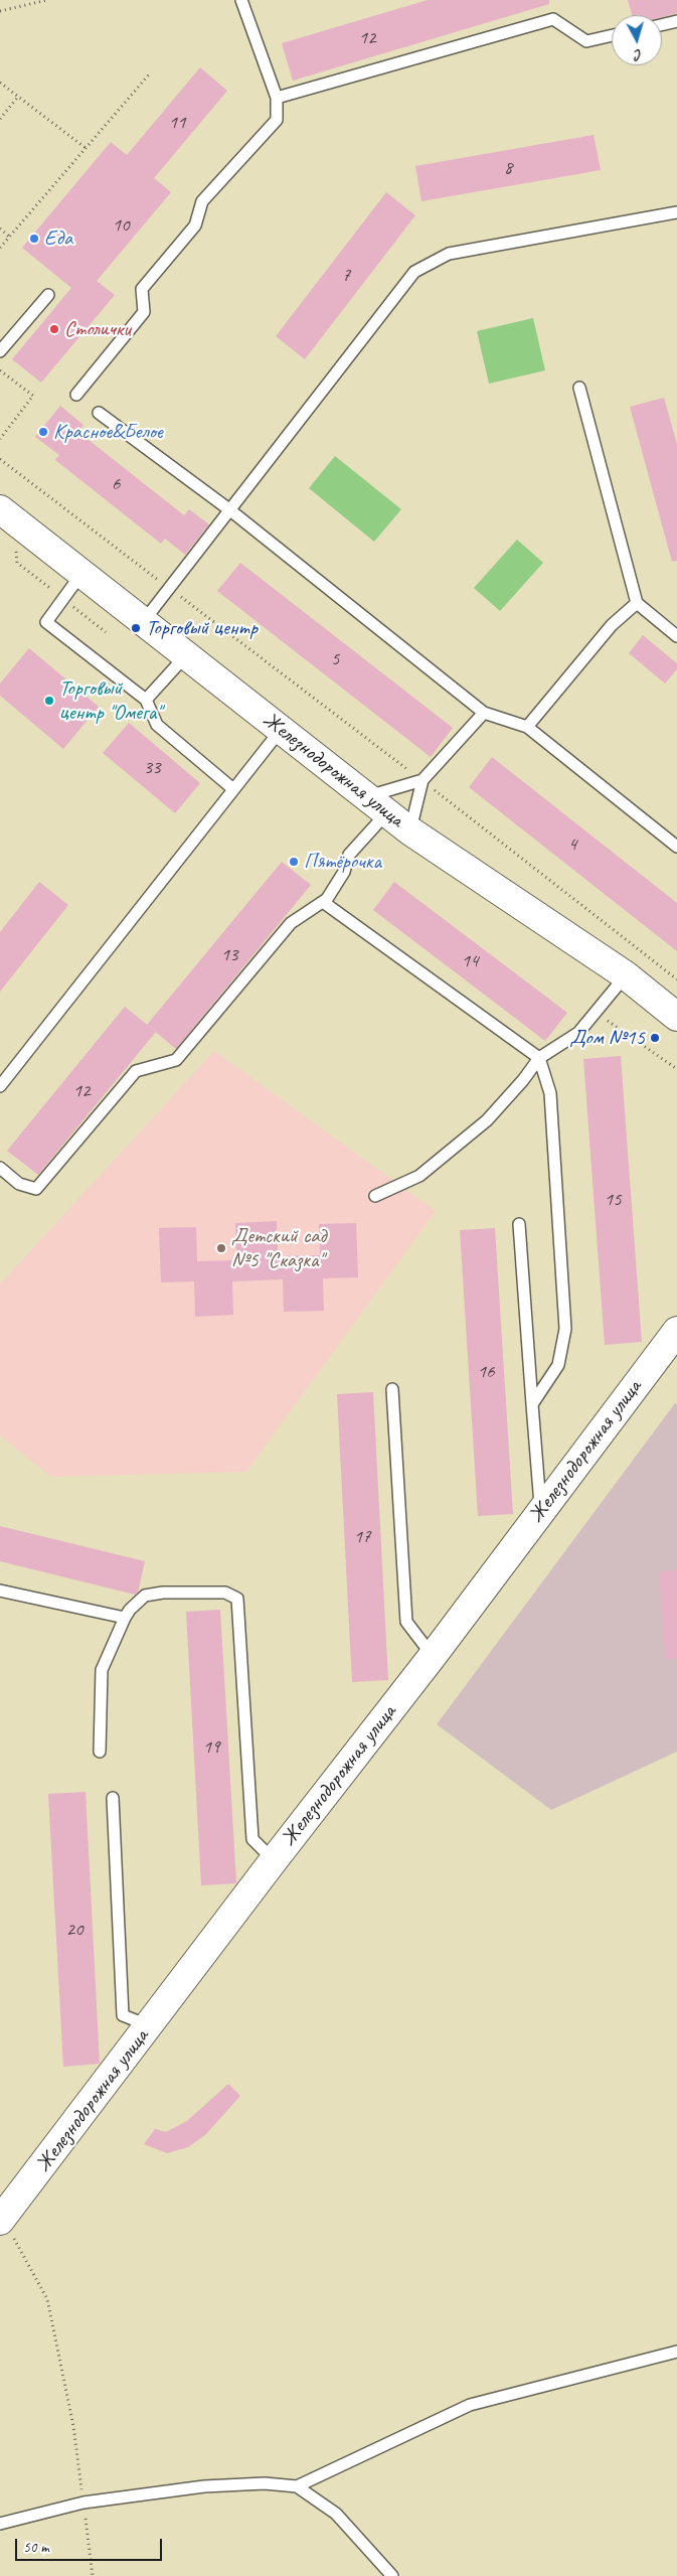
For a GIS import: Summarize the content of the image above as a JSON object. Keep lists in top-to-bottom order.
{
  "streets": {
    "street": ["Железнодорожная улица"]
  },
  "places": [
    "Еда",
    "Столички",
    "Красное&Белое",
    "Торговый центр",
    "Торговый центр \"Омега\"",
    "Пятёрочка",
    "Дом №15",
    "Детский сад №5 \"Сказка\""
  ],
  "house_numbers": [
    "12",
    "11",
    "8",
    "10",
    "7",
    "6",
    "5",
    "33",
    "4",
    "13",
    "14",
    "12",
    "15",
    "16",
    "17",
    "19",
    "20"
  ],
  "scale_bar": "50 m",
  "north": "bottom"
}
